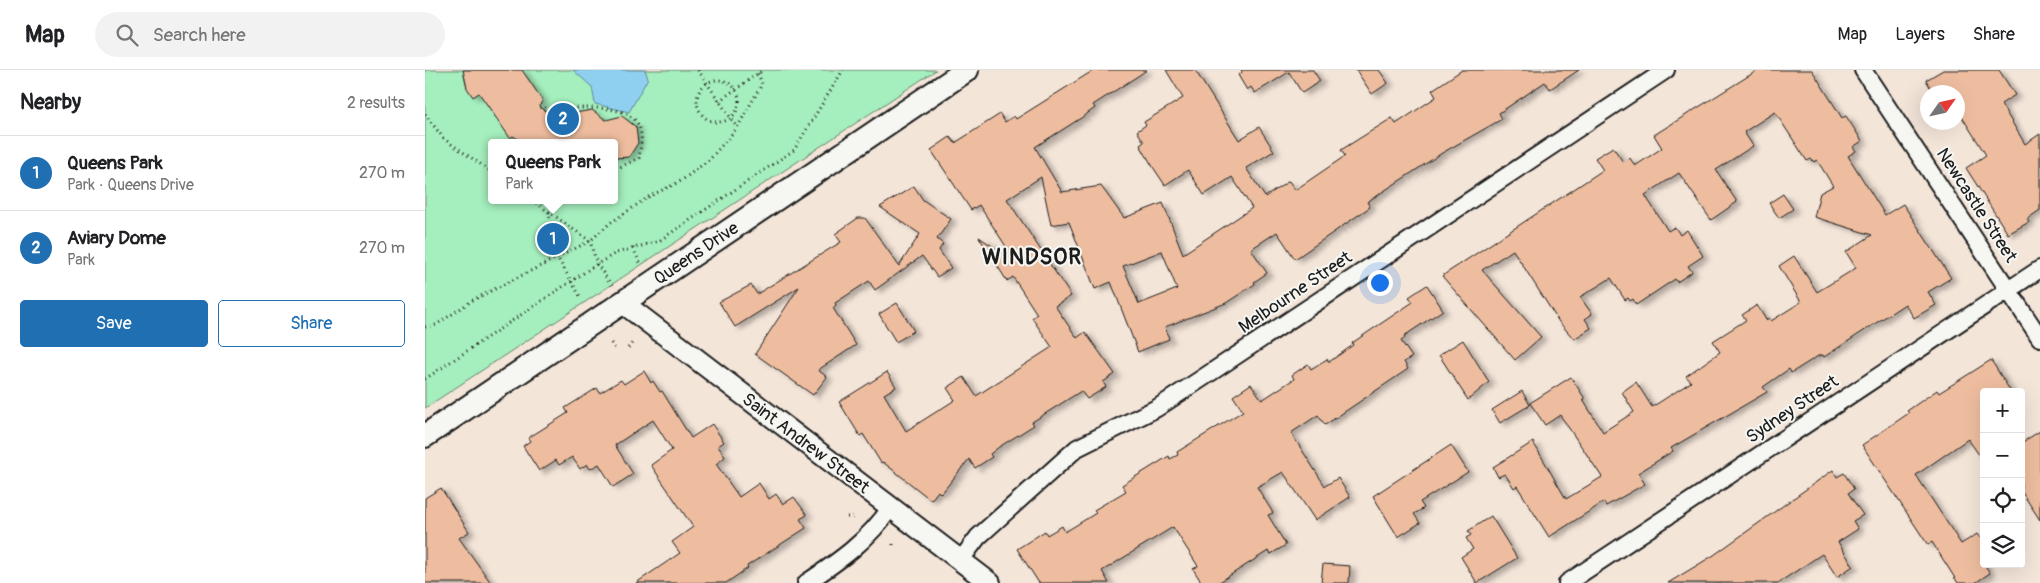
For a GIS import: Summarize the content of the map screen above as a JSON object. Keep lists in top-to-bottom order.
{
  "streets": {
    "main road": ["Queens Drive"],
    "street": [
      "Newcastle Street",
      "Melbourne Street",
      "Sydney Street",
      "Saint Andrew Street"
    ]
  },
  "crossings": [
    ["Newcastle Street", "Sydney Street"],
    ["Queens Drive", "Saint Andrew Street"],
    ["Melbourne Street", "Saint Andrew Street"]
  ],
  "districts": ["WINDSOR"],
  "north": "top right",
  "page": {
    "header": "Map",
    "search": "Search here",
    "nav": ["Map", "Layers", "Share"],
    "heading": ["Nearby", "2 results"],
    "pins": ["2", "1"],
    "list": [
      {
        "mark": "1",
        "name": "Queens Park",
        "note": "Park · Queens Drive",
        "value": "270 m"
      },
      {
        "mark": "2",
        "name": "Aviary Dome",
        "note": "Park",
        "value": "270 m"
      }
    ],
    "popup": ["Queens Park", "Park"],
    "buttons": ["Save", "Share"],
    "map_buttons": ["+", "−"]
  }
}
